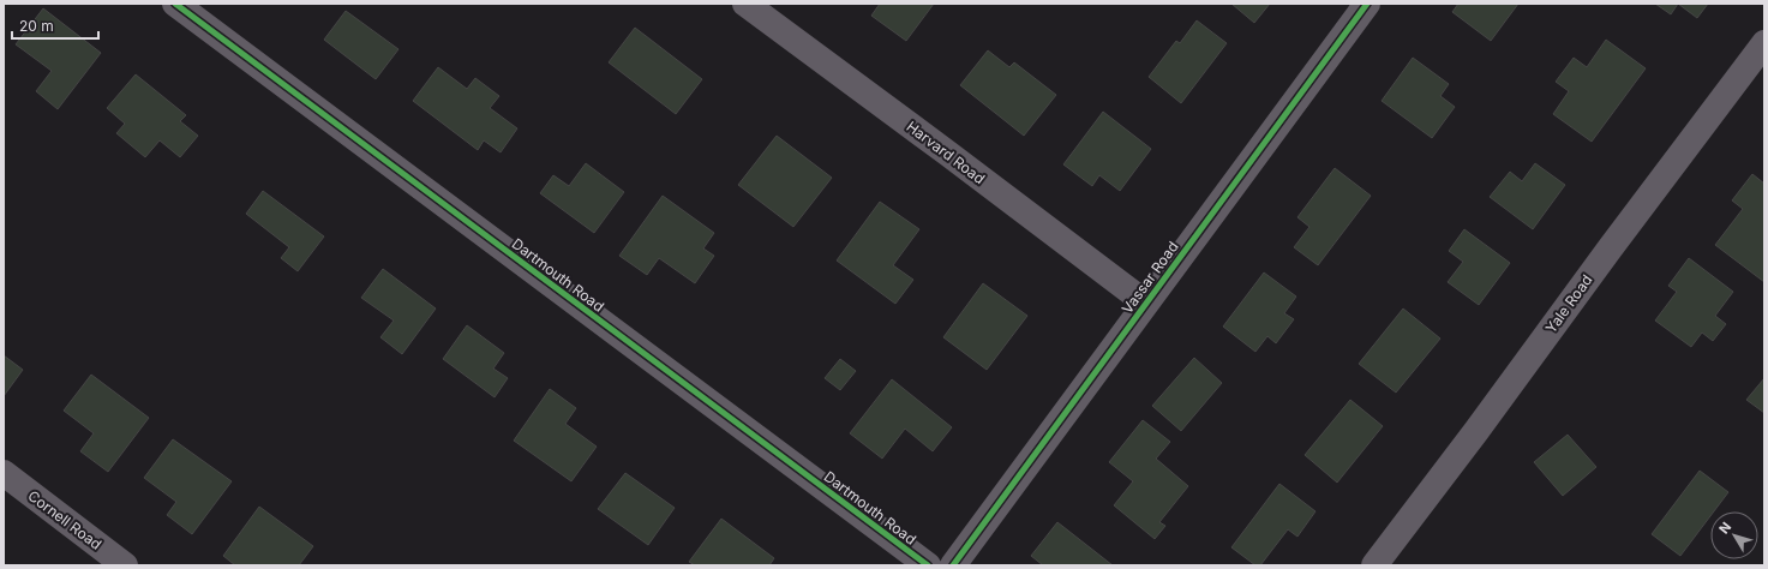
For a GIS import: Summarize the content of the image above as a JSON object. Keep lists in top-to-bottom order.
{
  "streets": {
    "street": [
      "Harvard Road",
      "Dartmouth Road",
      "Vassar Road",
      "Yale Road",
      "Cornell Road"
    ]
  },
  "crossings": [
    ["Harvard Road", "Vassar Road"]
  ],
  "scale_bar": "20 m",
  "north": "top left"
}
